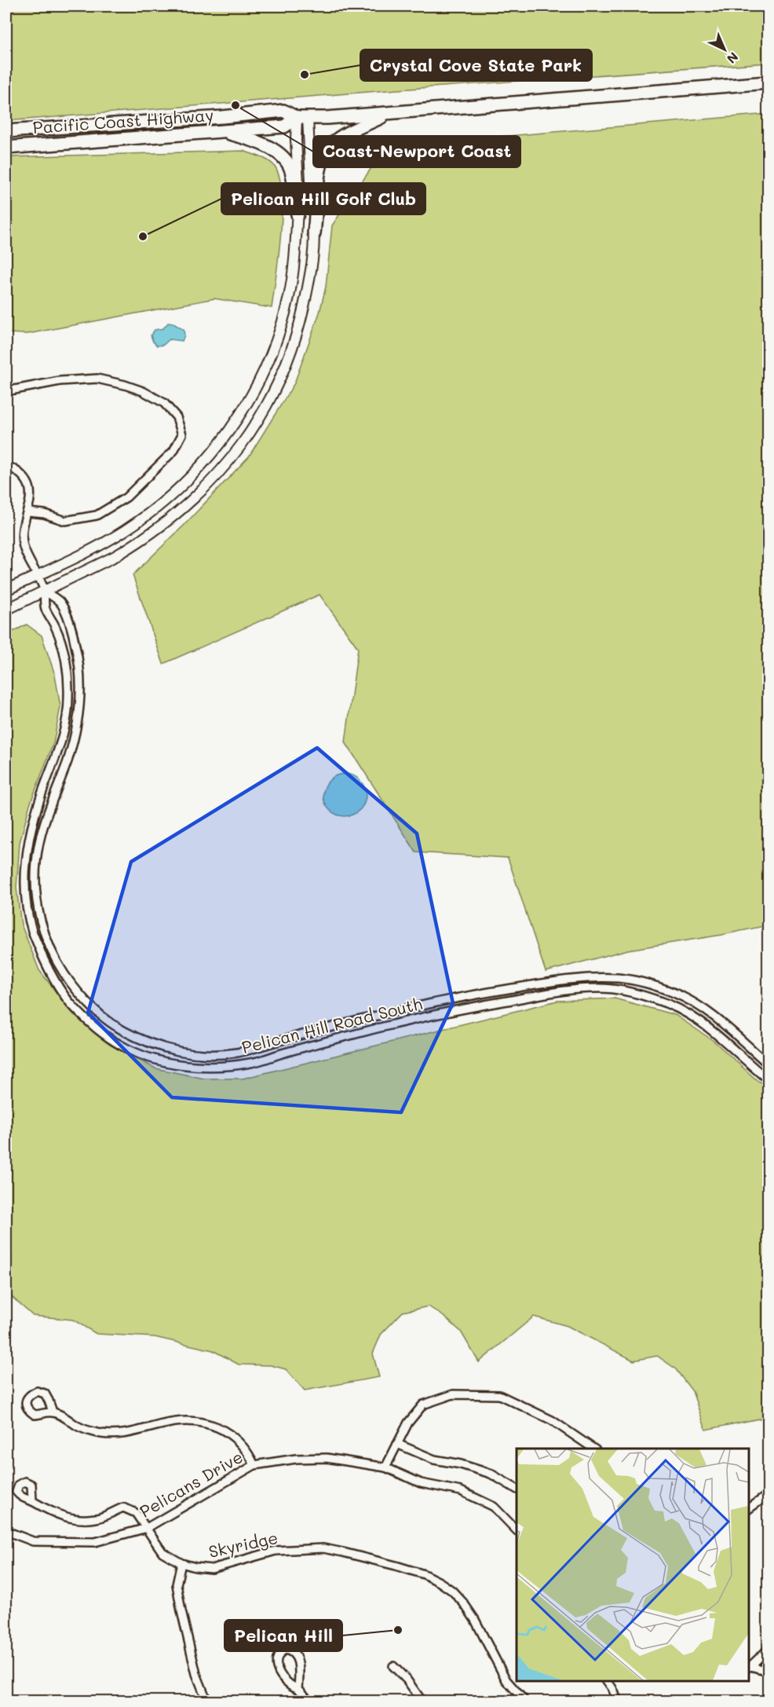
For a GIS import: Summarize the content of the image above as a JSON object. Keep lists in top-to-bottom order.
{
  "streets": {
    "highway": ["Pacific Coast Highway"],
    "street": ["Pelican Hill Road South", "Pelicans Drive", "Skyridge"]
  },
  "places": [
    "Crystal Cove State Park",
    "Coast-Newport Coast",
    "Pelican Hill Golf Club",
    "Pelican Hill"
  ],
  "north": "bottom right"
}
